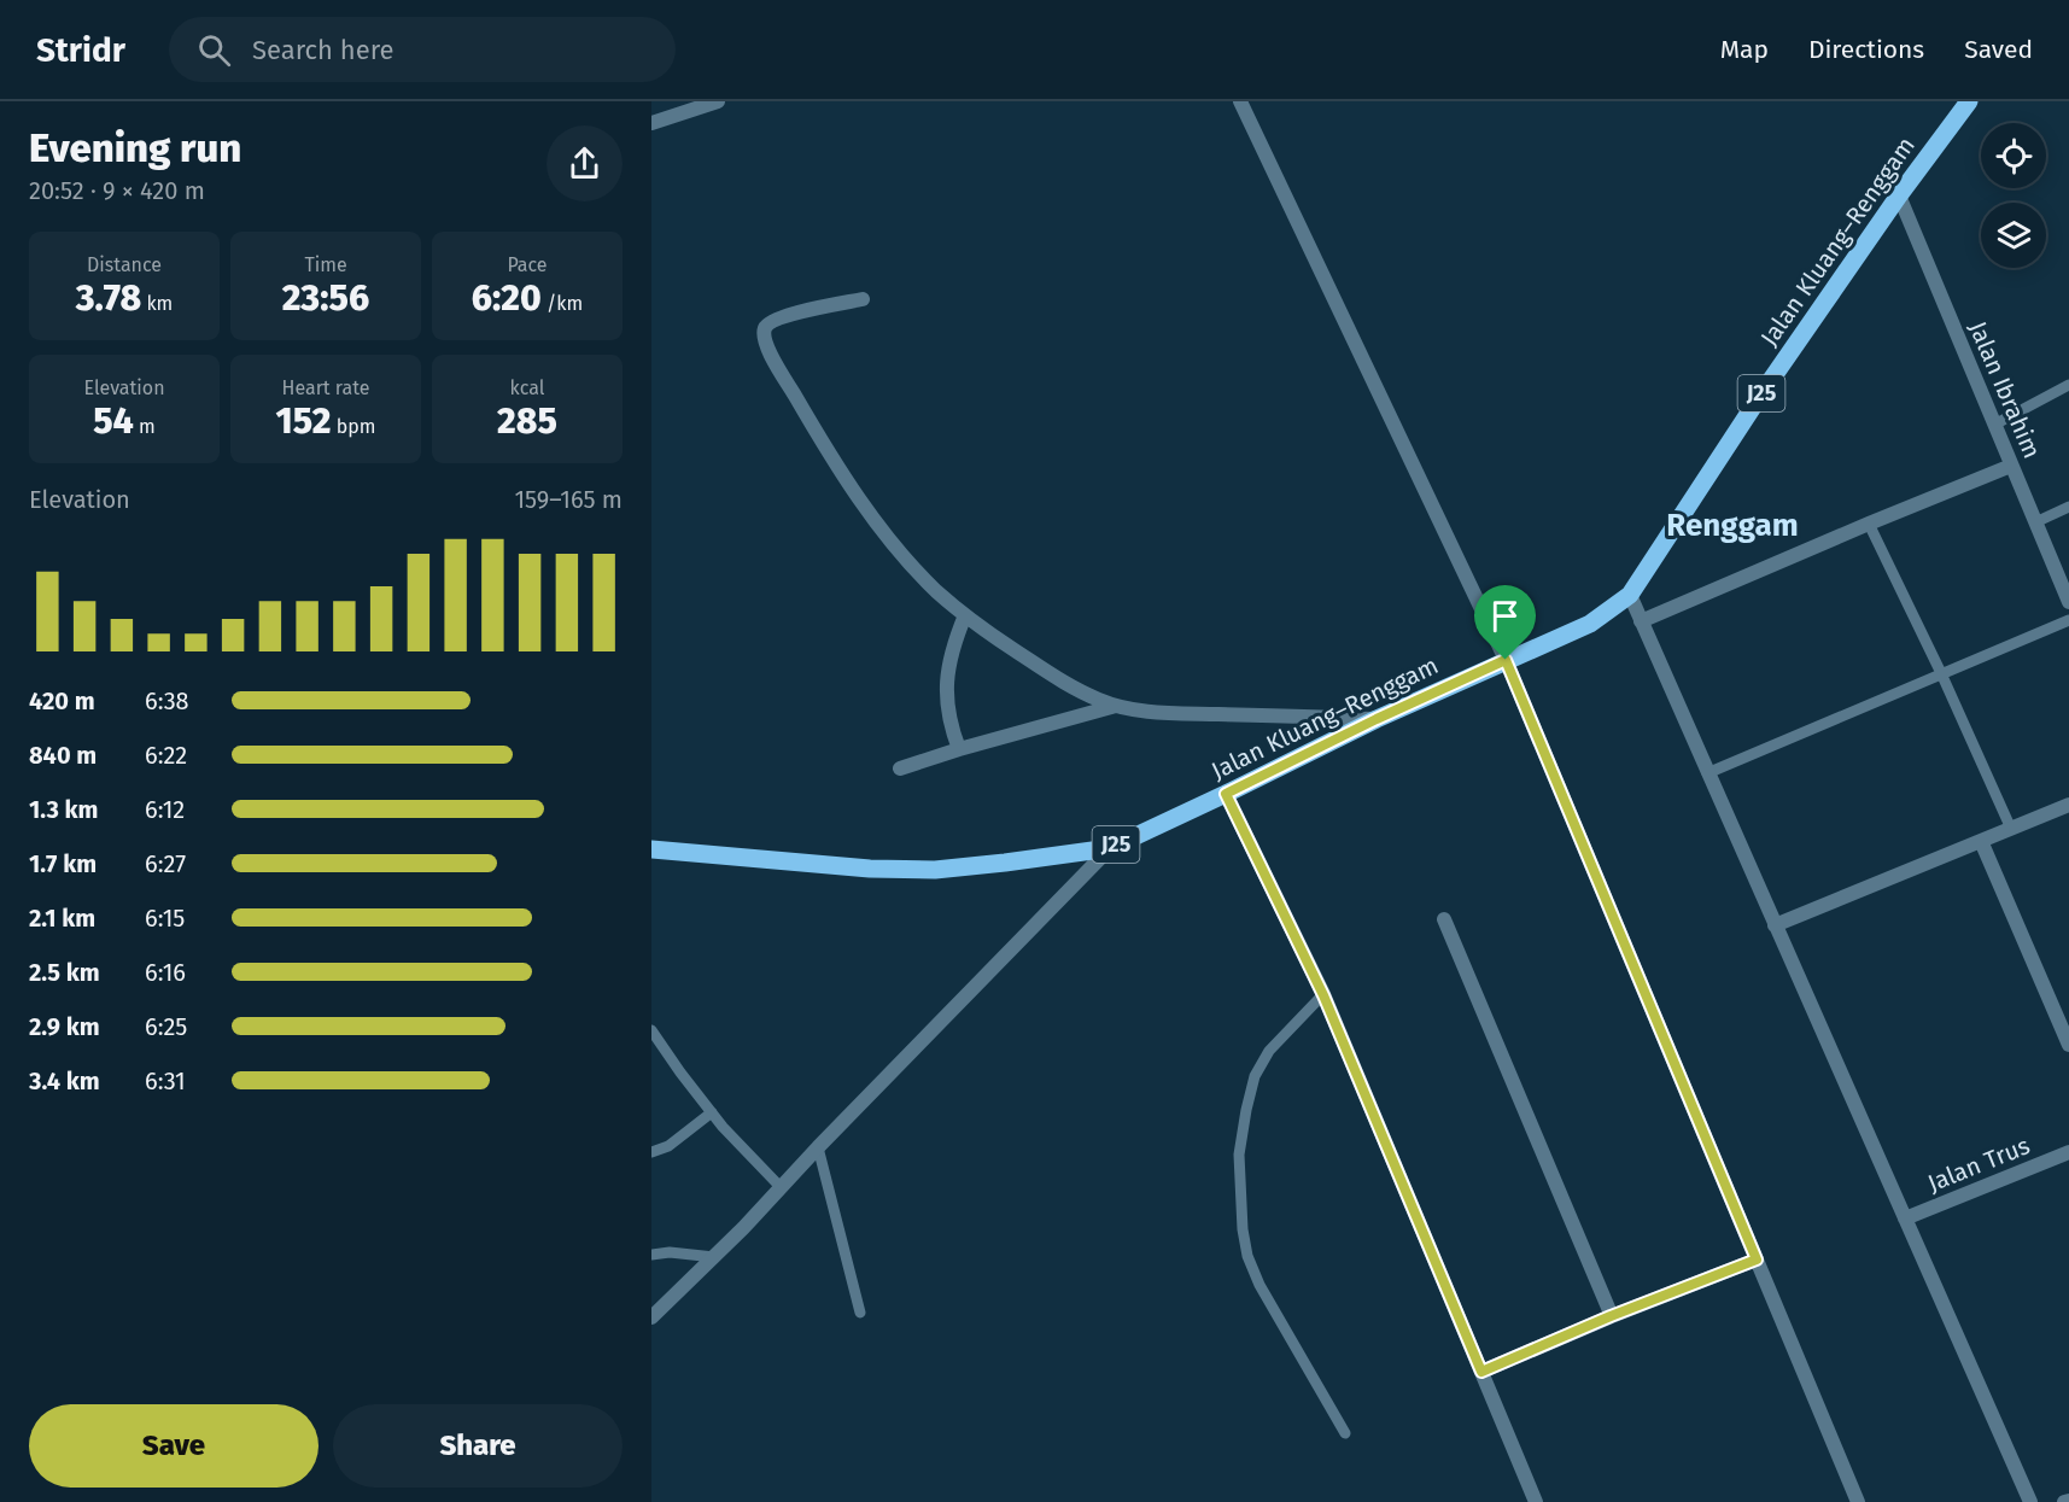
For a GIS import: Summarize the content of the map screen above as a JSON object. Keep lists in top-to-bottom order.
{
  "streets": {
    "main road": ["Jalan Kluang–Renggam", "J25"],
    "street": ["Jalan Ibrahim", "Jalan Trus"]
  },
  "crossings": [
    ["Jalan Kluang–Renggam", "Jalan Ibrahim"]
  ],
  "districts": ["Renggam"],
  "page": {
    "header": "Stridr",
    "search": "Search here",
    "nav": ["Map", "Directions", "Saved"],
    "heading": ["Evening run", "20:52 · 9 × 420 m"],
    "stats": [
      ["Distance", "3.78 km"],
      ["Time", "23:56"],
      ["Pace", "6:20 /km"],
      ["Elevation", "54 m"],
      ["Heart rate", "152 bpm"],
      ["kcal", "285"]
    ],
    "chart": ["Elevation", "159–165 m"],
    "list": [
      {
        "name": "420 m",
        "note": "6:38"
      },
      {
        "name": "840 m",
        "note": "6:22"
      },
      {
        "name": "1.3 km",
        "note": "6:12"
      },
      {
        "name": "1.7 km",
        "note": "6:27"
      },
      {
        "name": "2.1 km",
        "note": "6:15"
      },
      {
        "name": "2.5 km",
        "note": "6:16"
      },
      {
        "name": "2.9 km",
        "note": "6:25"
      },
      {
        "name": "3.4 km",
        "note": "6:31"
      }
    ],
    "buttons": ["Save", "Share"]
  }
}
